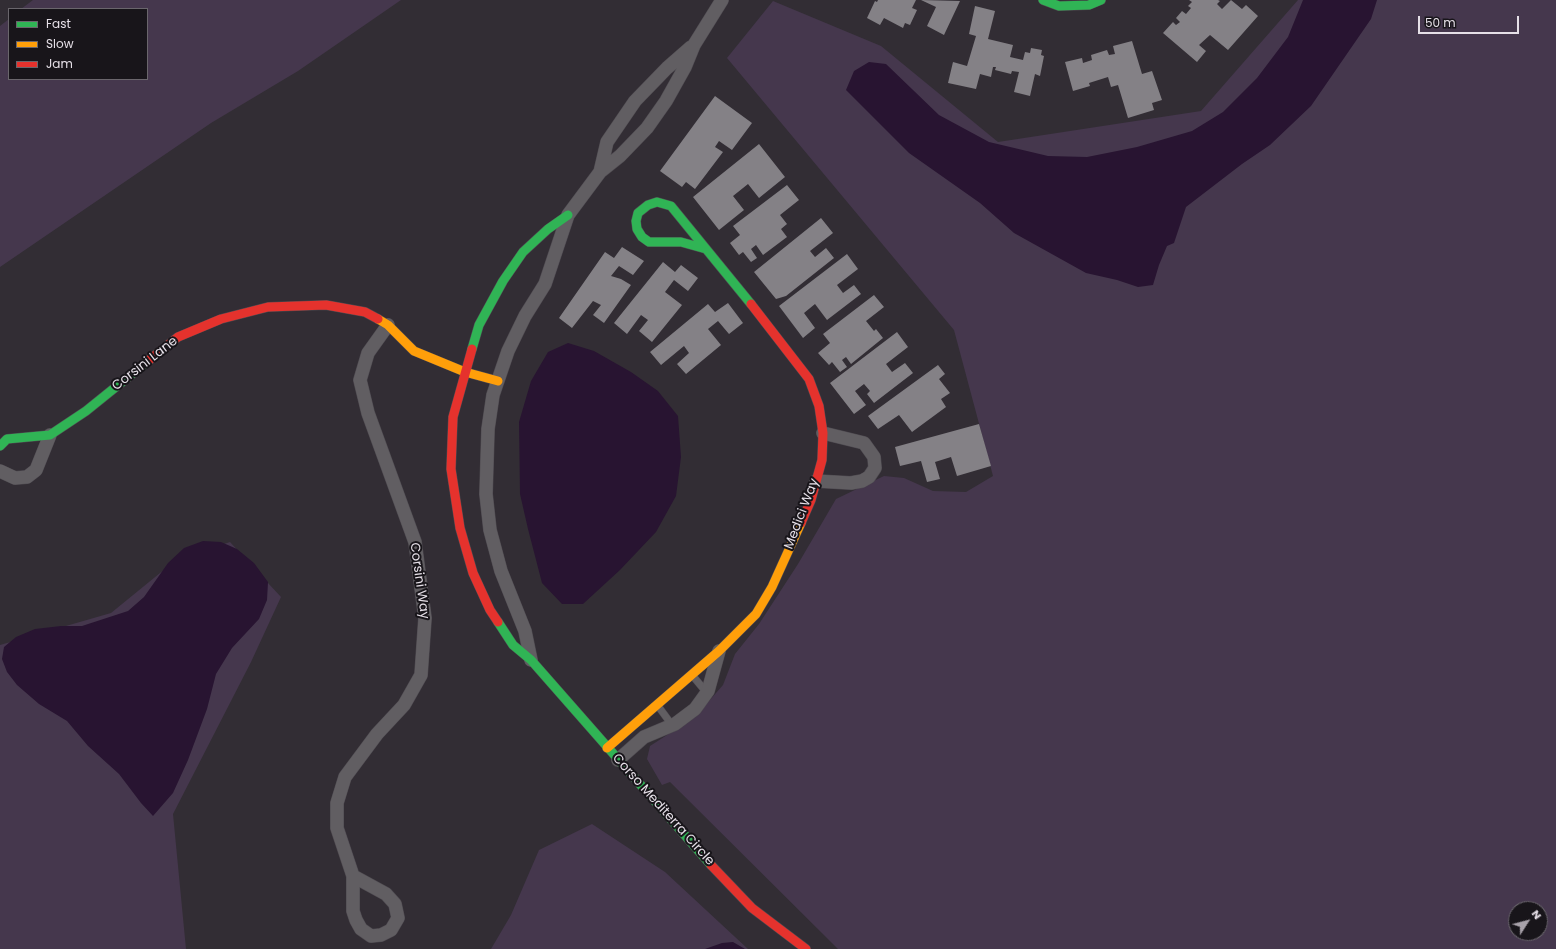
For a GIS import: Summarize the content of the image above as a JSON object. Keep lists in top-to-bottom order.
{
  "streets": {
    "street": [
      "Corsini Lane",
      "Medici Way",
      "Corsini Way",
      "Corso Mediterra Circle"
    ]
  },
  "crossings": [
    ["Corsini Lane", "Corsini Way"],
    ["Medici Way", "Corso Mediterra Circle"]
  ],
  "legend": ["Fast", "Slow", "Jam"],
  "scale_bar": "50 m",
  "north": "top right"
}
